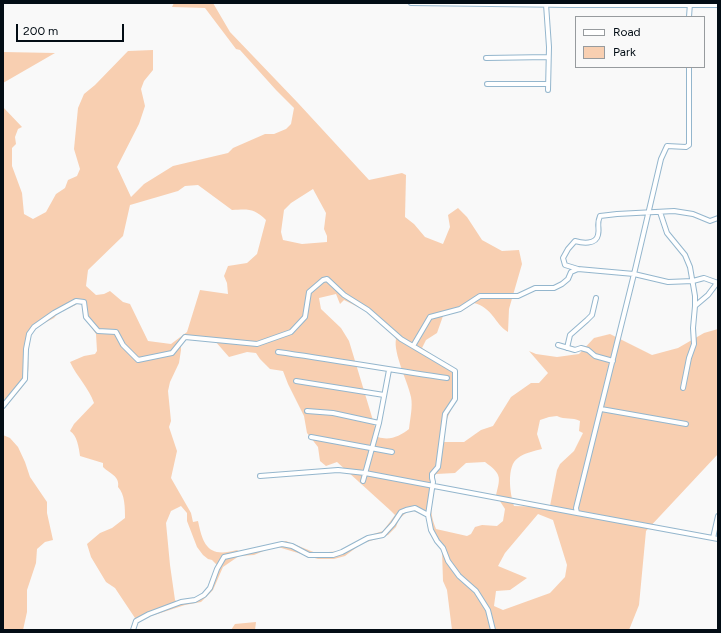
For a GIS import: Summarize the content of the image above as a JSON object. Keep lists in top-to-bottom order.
{
  "legend": ["Road", "Park"],
  "scale_bar": "200 m"
}
